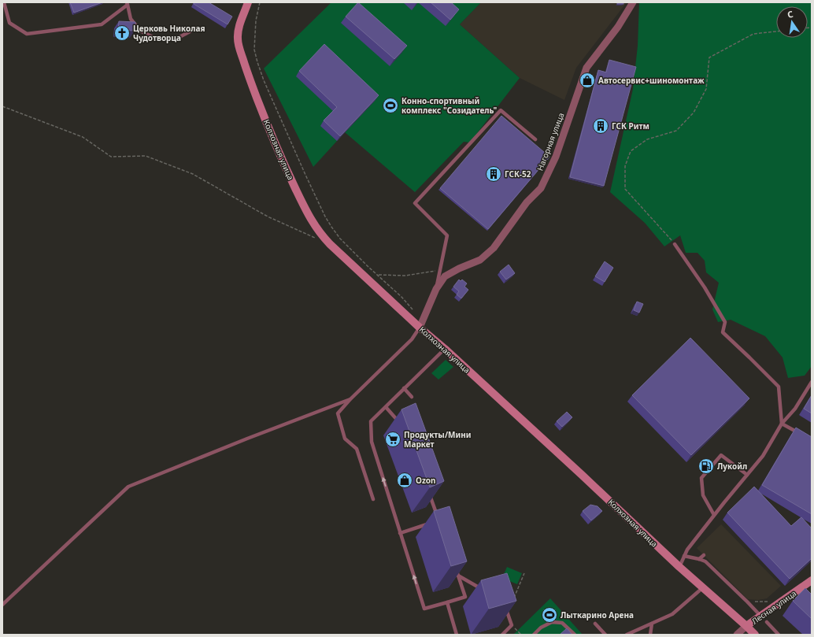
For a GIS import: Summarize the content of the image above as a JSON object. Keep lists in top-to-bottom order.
{
  "streets": {
    "street": ["Нагорная улица", "Колхозная улица", "Лесная улица"]
  },
  "crossings": [
    ["Нагорная улица", "Колхозная улица"],
    ["Колхозная улица", "Лесная улица"]
  ],
  "places": {
    "church": ["Церковь Николая Чудотворца"],
    "shop": ["Автосервис+шиномонтаж", "Ozon"],
    "sports": ["Конно-спортивный комплекс \"Созидатель\"", "Лыткарино Арена"],
    "building": ["ГСК Ритм", "ГСК-52"],
    "supermarket": ["Продукты/Мини Маркет"],
    "fuel station": ["Лукойл"]
  },
  "north": "top"
}
